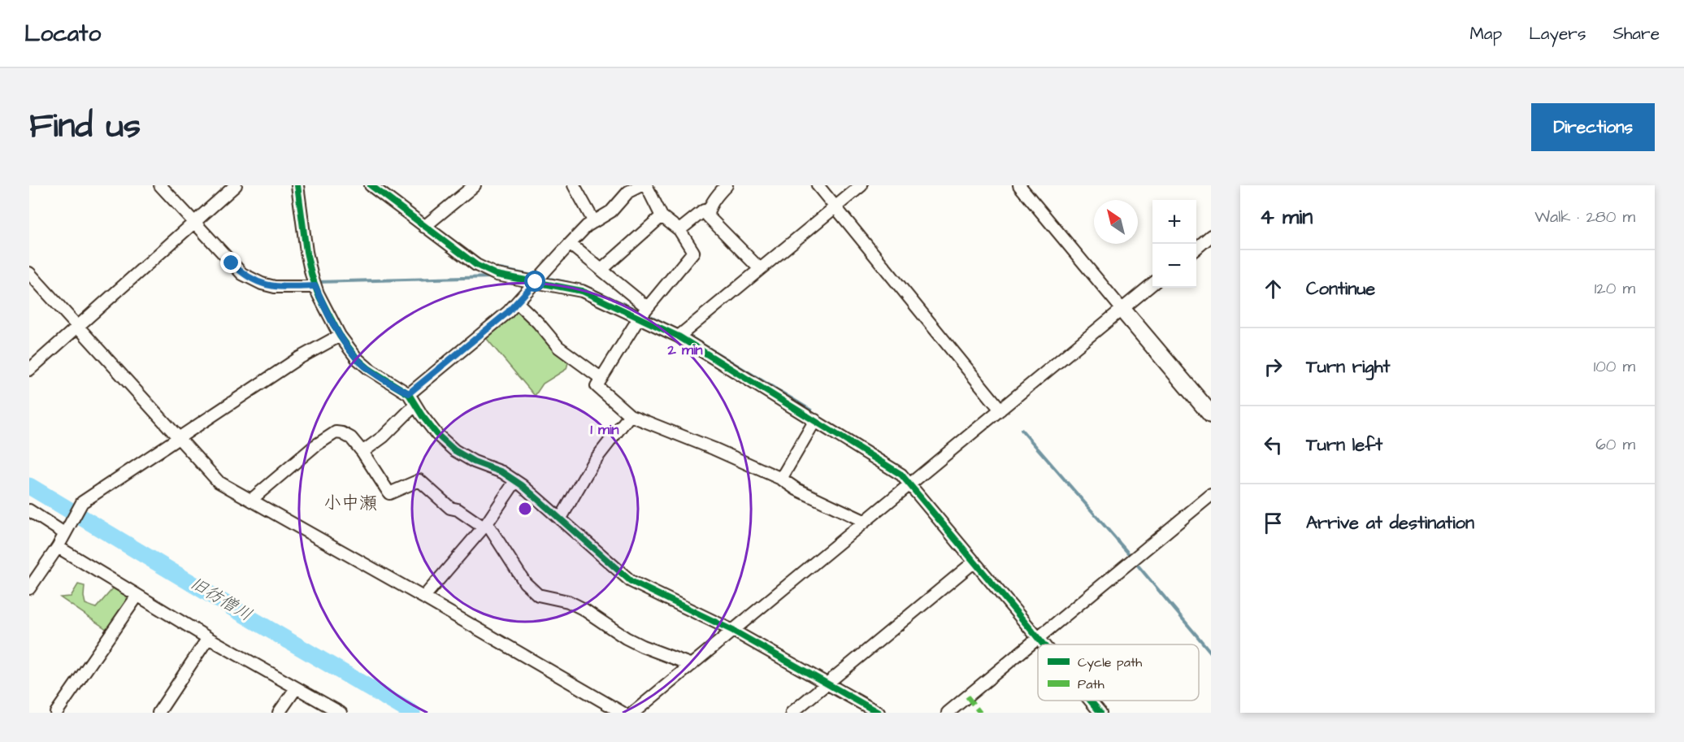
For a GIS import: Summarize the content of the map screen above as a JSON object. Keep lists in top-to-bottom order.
{
  "districts": ["小中瀬"],
  "water": ["旧彷僧川"],
  "legend": ["Cycle path", "Path"],
  "north": "top left",
  "page": {
    "header": "Locato",
    "nav": ["Map", "Layers", "Share"],
    "title": "Find us",
    "buttons": "Directions",
    "heading": ["4 min", "Walk · 280 m"],
    "map_buttons": ["+", "−"],
    "list": [
      ["Continue", "120 m"],
      ["Turn right", "100 m"],
      ["Turn left", "60 m"],
      "Arrive at destination"
    ]
  },
  "rings": ["2 min", "1 min"]
}
